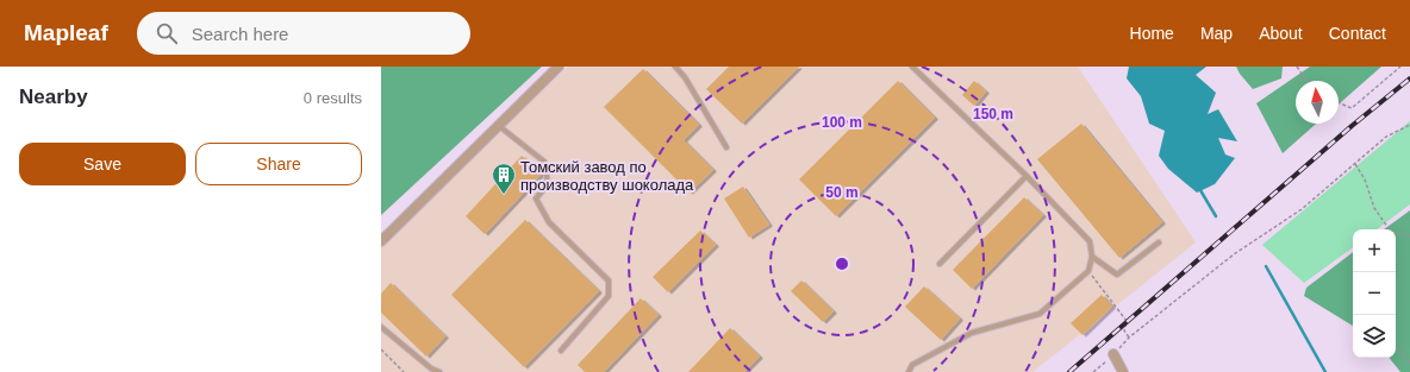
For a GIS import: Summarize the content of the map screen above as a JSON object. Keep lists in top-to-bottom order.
{
  "places": {
    "building": ["Томский завод по производству шоколада"]
  },
  "north": "top",
  "page": {
    "header": "Mapleaf",
    "search": "Search here",
    "nav": [
      "Home",
      "Map",
      "About",
      "Contact"
    ],
    "heading": ["Nearby", "0 results"],
    "buttons": ["Save", "Share"],
    "map_buttons": ["+", "−"]
  },
  "rings": ["150 m", "100 m", "50 m"]
}
